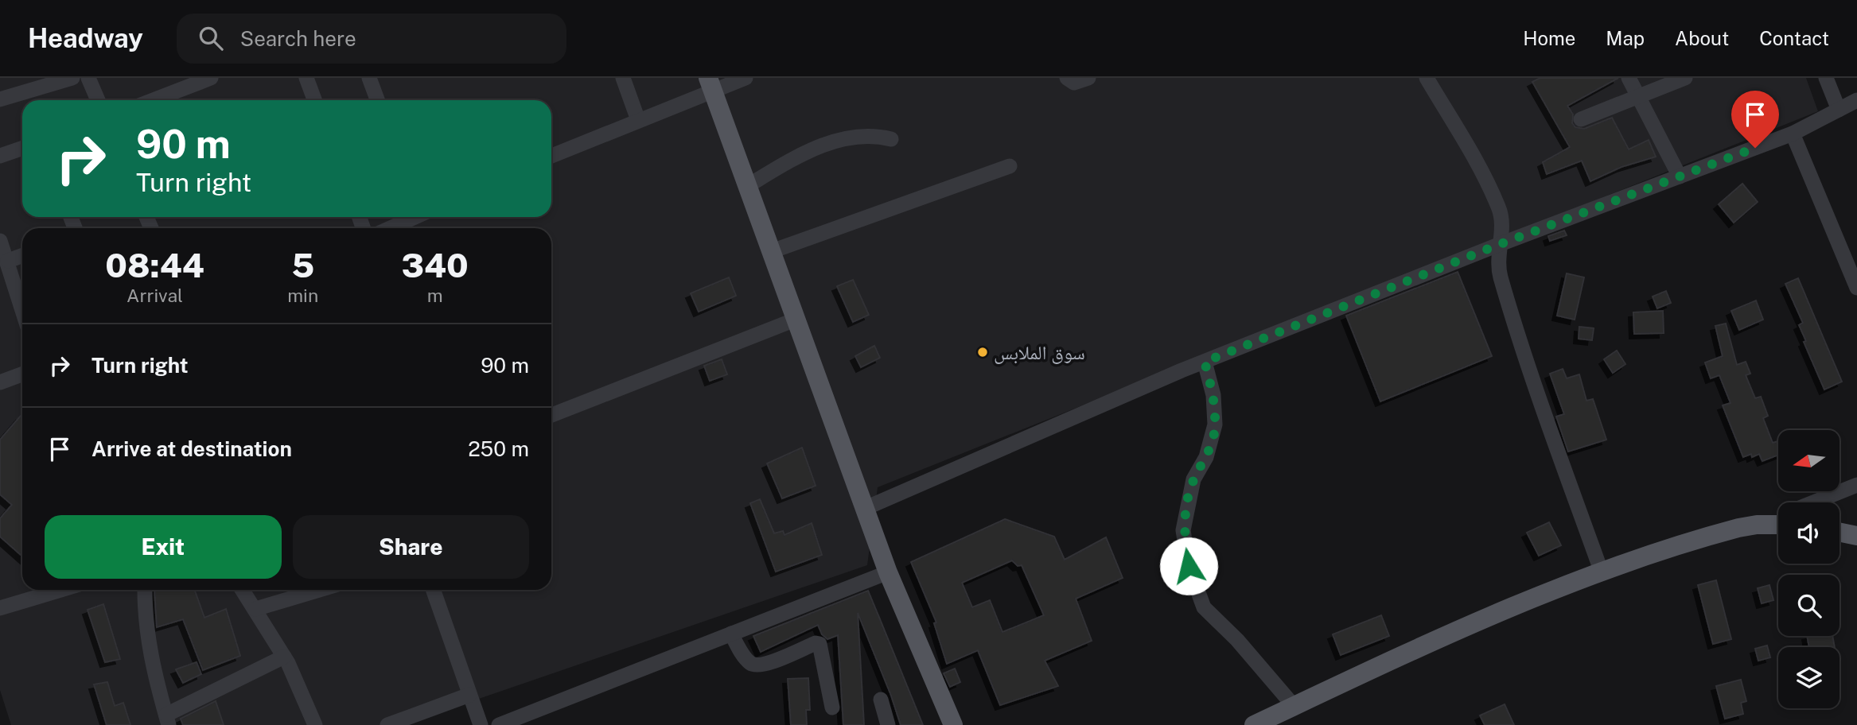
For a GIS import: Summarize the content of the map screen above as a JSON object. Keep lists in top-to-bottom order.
{
  "places": ["سوق الملابس"],
  "north": "left",
  "page": {
    "header": "Headway",
    "search": "Search here",
    "nav": [
      "Home",
      "Map",
      "About",
      "Contact"
    ],
    "turn": ["90 m", "Turn right"],
    "eta": [
      "08:44",
      "Arrival",
      "5",
      "min",
      "340",
      "m"
    ],
    "list": [
      {
        "name": "Turn right",
        "value": "90 m"
      },
      {
        "name": "Arrive at destination",
        "value": "250 m"
      }
    ],
    "buttons": ["Exit", "Share"]
  }
}
